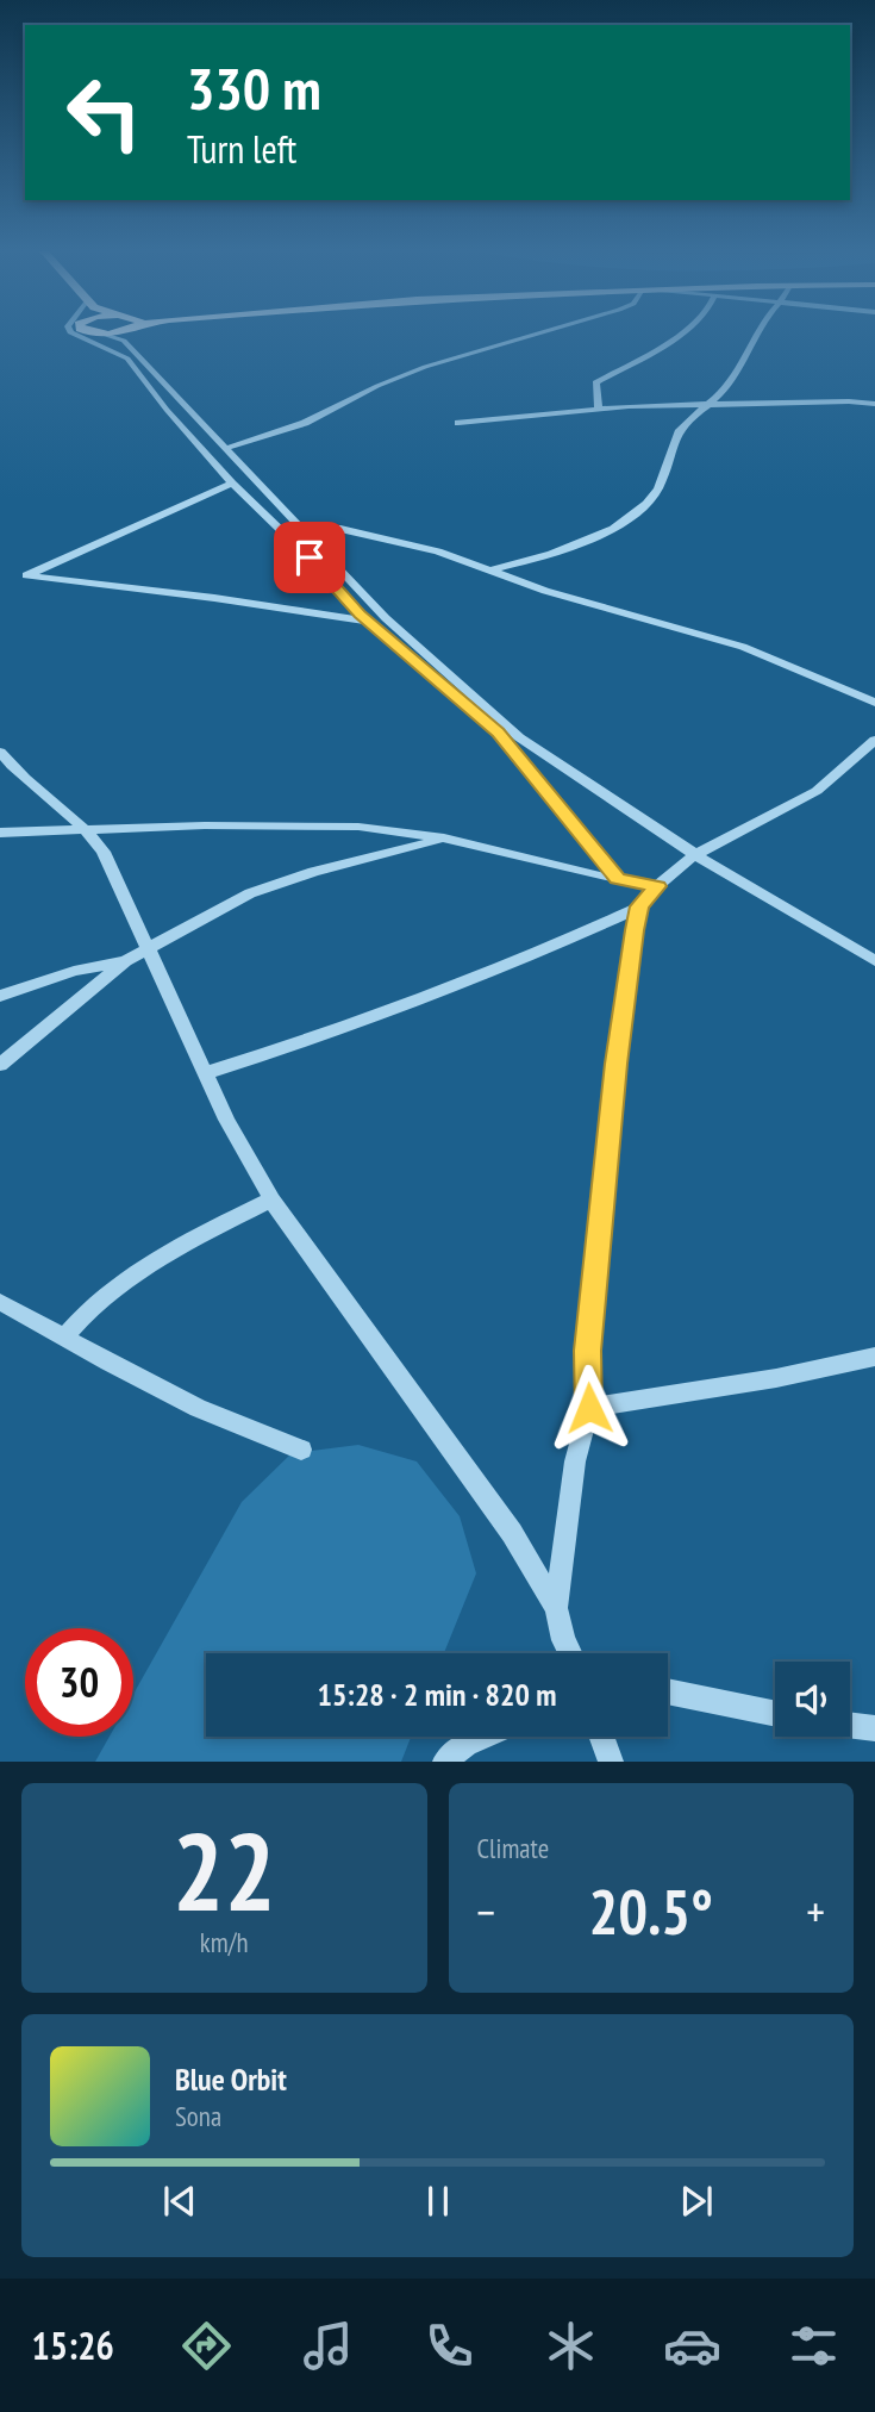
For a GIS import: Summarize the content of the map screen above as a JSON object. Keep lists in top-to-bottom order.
{
  "page": {
    "turn": ["330 m", "Turn left"],
    "limit": "30",
    "trip": "15:28 · 2 min · 820 m",
    "tile": [
      ["22", "km/h"],
      "Climate"
    ],
    "heat": ["−", "20.5°", "+"],
    "song": ["Blue Orbit", "Sona"],
    "tabs": "15:26"
  }
}
